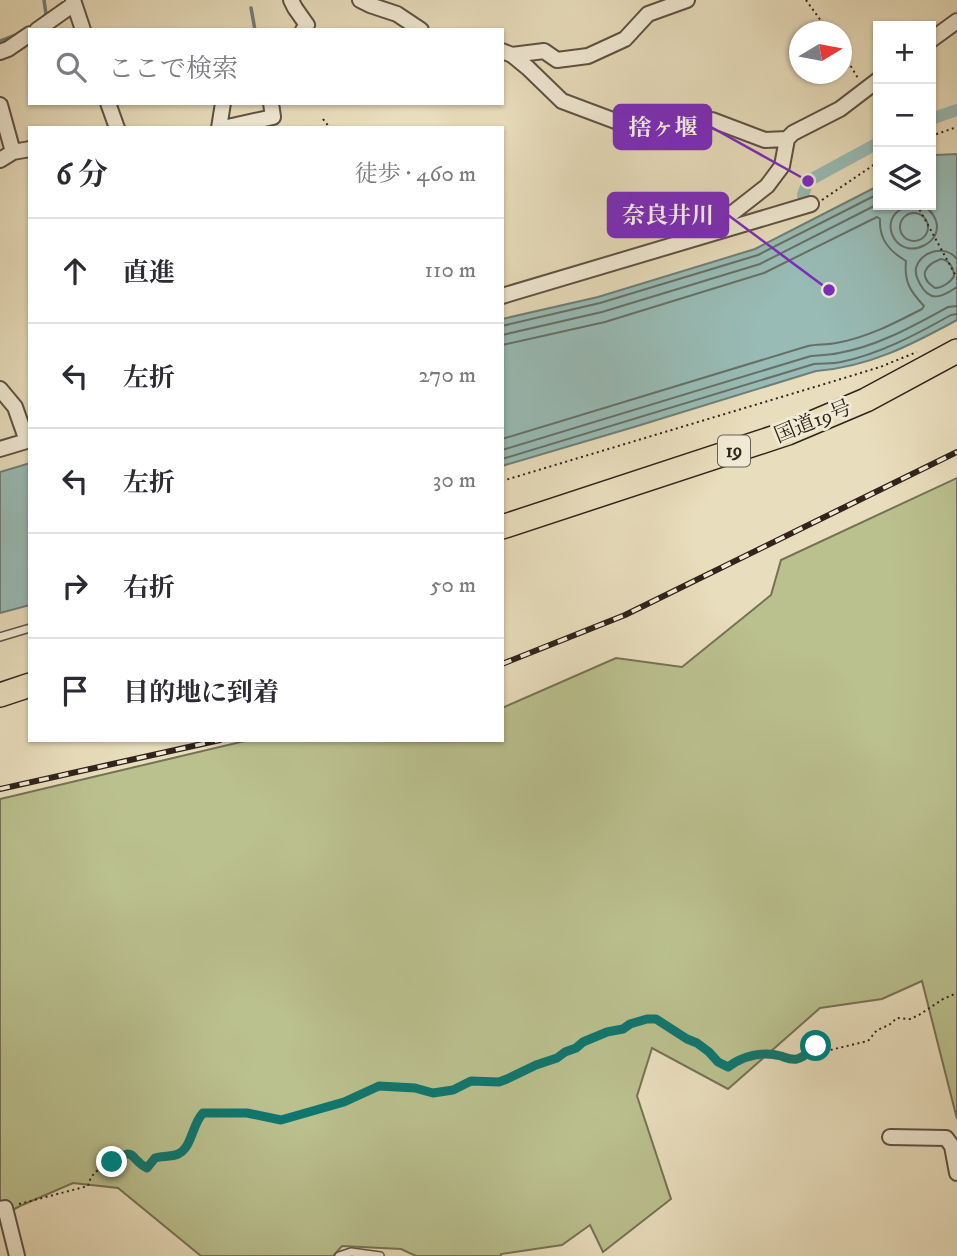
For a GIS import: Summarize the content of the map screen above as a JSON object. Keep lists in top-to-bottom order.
{
  "streets": {
    "highway": ["国道19号", "19"]
  },
  "places": ["捨ヶ堰", "奈良井川"],
  "north": "right",
  "page": {
    "map_buttons": ["+", "−"],
    "search": "ここで検索",
    "heading": ["6 分", "徒歩 · 460 m"],
    "list": [
      ["直進", "110 m"],
      ["左折", "270 m"],
      ["左折", "30 m"],
      ["右折", "50 m"],
      "目的地に到着"
    ]
  }
}
